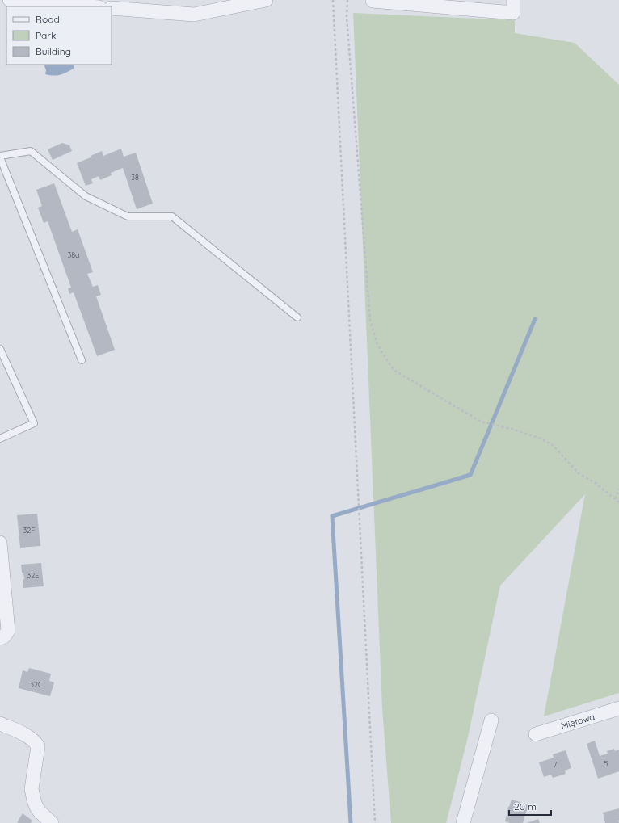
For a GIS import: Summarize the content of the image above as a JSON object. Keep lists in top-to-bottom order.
{
  "streets": {
    "street": ["Miętowa"]
  },
  "house_numbers": [
    "38",
    "38a",
    "32F",
    "32E",
    "32C",
    "5",
    "7"
  ],
  "legend": ["Road", "Park", "Building"],
  "scale_bar": "20 m"
}
